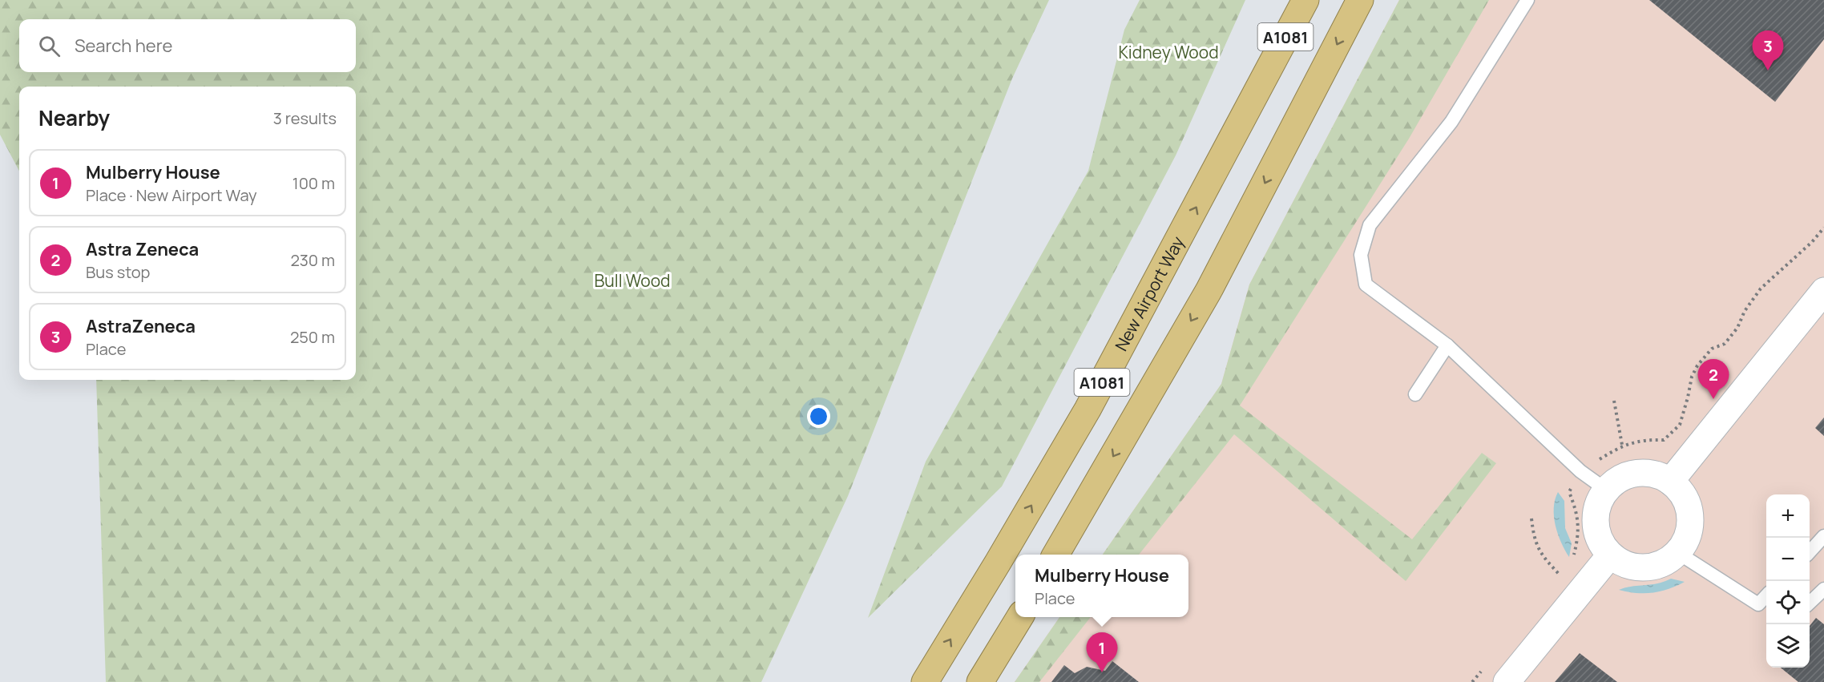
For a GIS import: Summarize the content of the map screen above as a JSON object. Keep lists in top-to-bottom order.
{
  "streets": {
    "highway": ["A1081", "New Airport Way"]
  },
  "crossings": [
    ["A1081", "New Airport Way"]
  ],
  "parks": ["Kidney Wood", "Bull Wood"],
  "page": {
    "search": "Search here",
    "pins": ["3", "2", "1"],
    "heading": ["Nearby", "3 results"],
    "list": [
      {
        "mark": "1",
        "name": "Mulberry House",
        "note": "Place · New Airport Way",
        "value": "100 m"
      },
      {
        "mark": "2",
        "name": "Astra Zeneca",
        "note": "Bus stop",
        "value": "230 m"
      },
      {
        "mark": "3",
        "name": "AstraZeneca",
        "note": "Place",
        "value": "250 m"
      }
    ],
    "map_buttons": ["+", "−"],
    "popup": ["Mulberry House", "Place"]
  }
}
